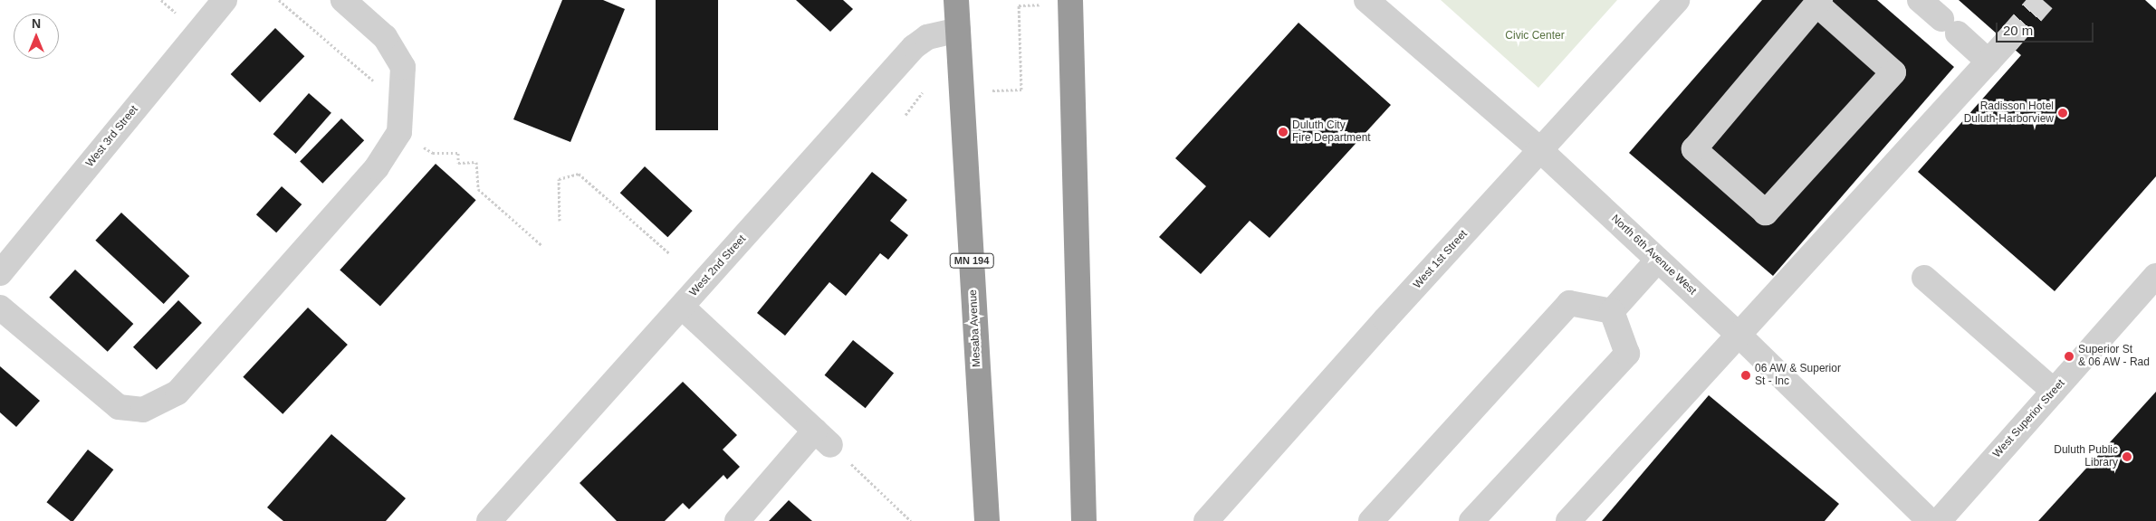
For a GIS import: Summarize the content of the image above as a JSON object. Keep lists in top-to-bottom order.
{
  "streets": {
    "highway": ["MN 194", "Mesaba Avenue"],
    "street": [
      "West 3rd Street",
      "North 6th Avenue West",
      "West 1st Street",
      "West 2nd Street",
      "West Superior Street"
    ]
  },
  "crossings": [
    ["North 6th Avenue West", "West 1st Street"],
    ["West 2nd Street", "Mesaba Avenue"]
  ],
  "parks": ["Civic Center"],
  "places": [
    "Radisson Hotel Duluth-Harborview",
    "Duluth City Fire Department",
    "Superior St & 06 AW - Rad",
    "06 AW & Superior St - Inc",
    "Duluth Public Library"
  ],
  "scale_bar": "20 m",
  "north": "top"
}
